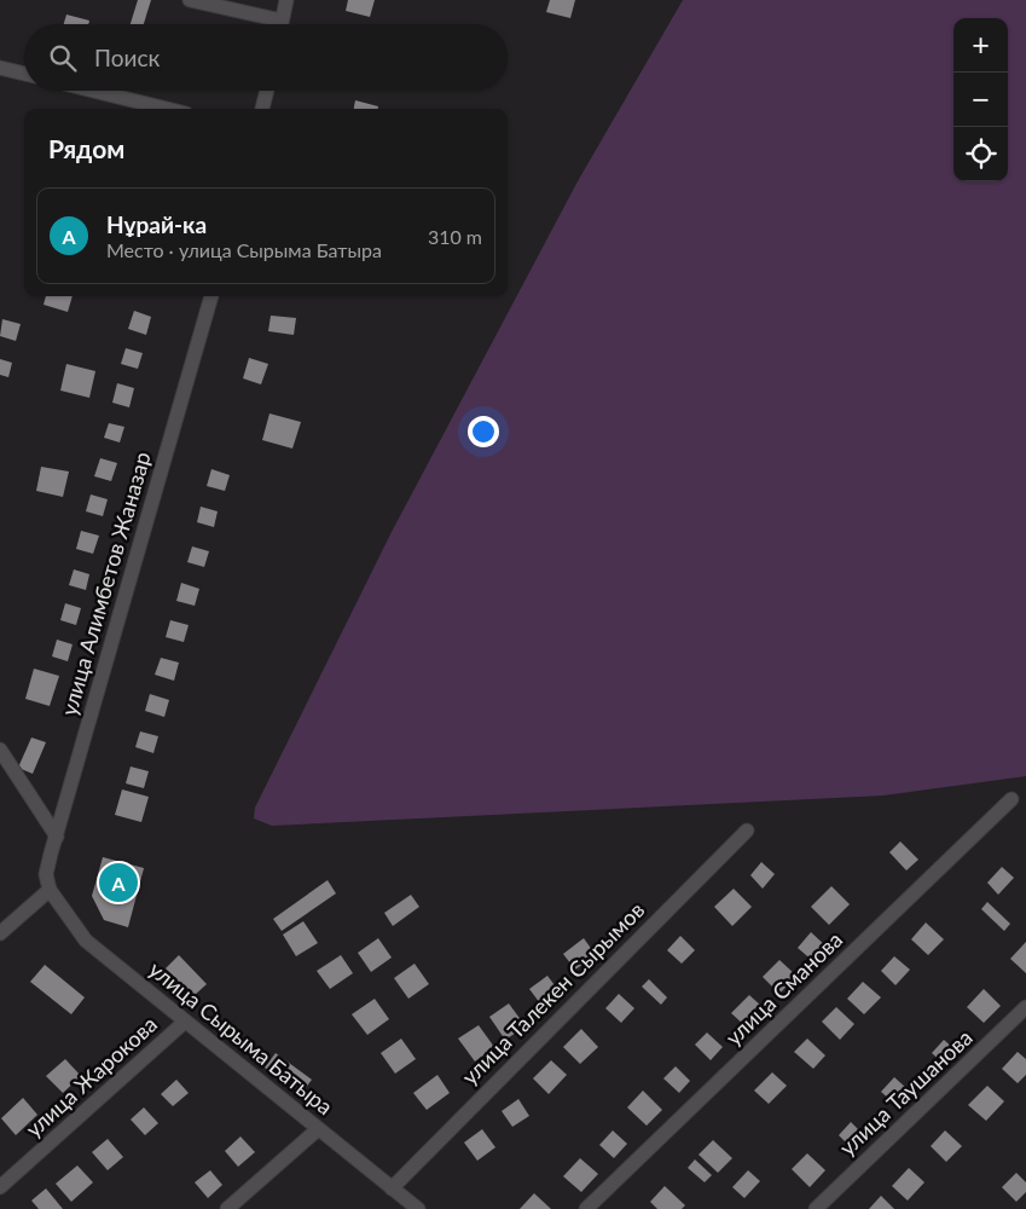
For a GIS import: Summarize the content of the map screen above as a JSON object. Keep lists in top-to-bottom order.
{
  "streets": {
    "street": [
      "улица Алимбетов Жаназар",
      "улица Сманова",
      "улица Талекен Сырымов",
      "улица Сырыма Батыра",
      "улица Жарокова",
      "улица Таушанова"
    ]
  },
  "crossings": [
    ["улица Алимбетов Жаназар", "улица Сырыма Батыра"],
    ["улица Талекен Сырымов", "улица Сырыма Батыра"],
    ["улица Сырыма Батыра", "улица Жарокова"]
  ],
  "page": {
    "map_buttons": ["+", "−"],
    "search": "Поиск",
    "heading": "Рядом",
    "list": [
      {
        "mark": "A",
        "name": "Нұрай-ка",
        "note": "Место · улица Сырыма Батыра",
        "value": "310 m"
      }
    ],
    "pins": "A"
  }
}
